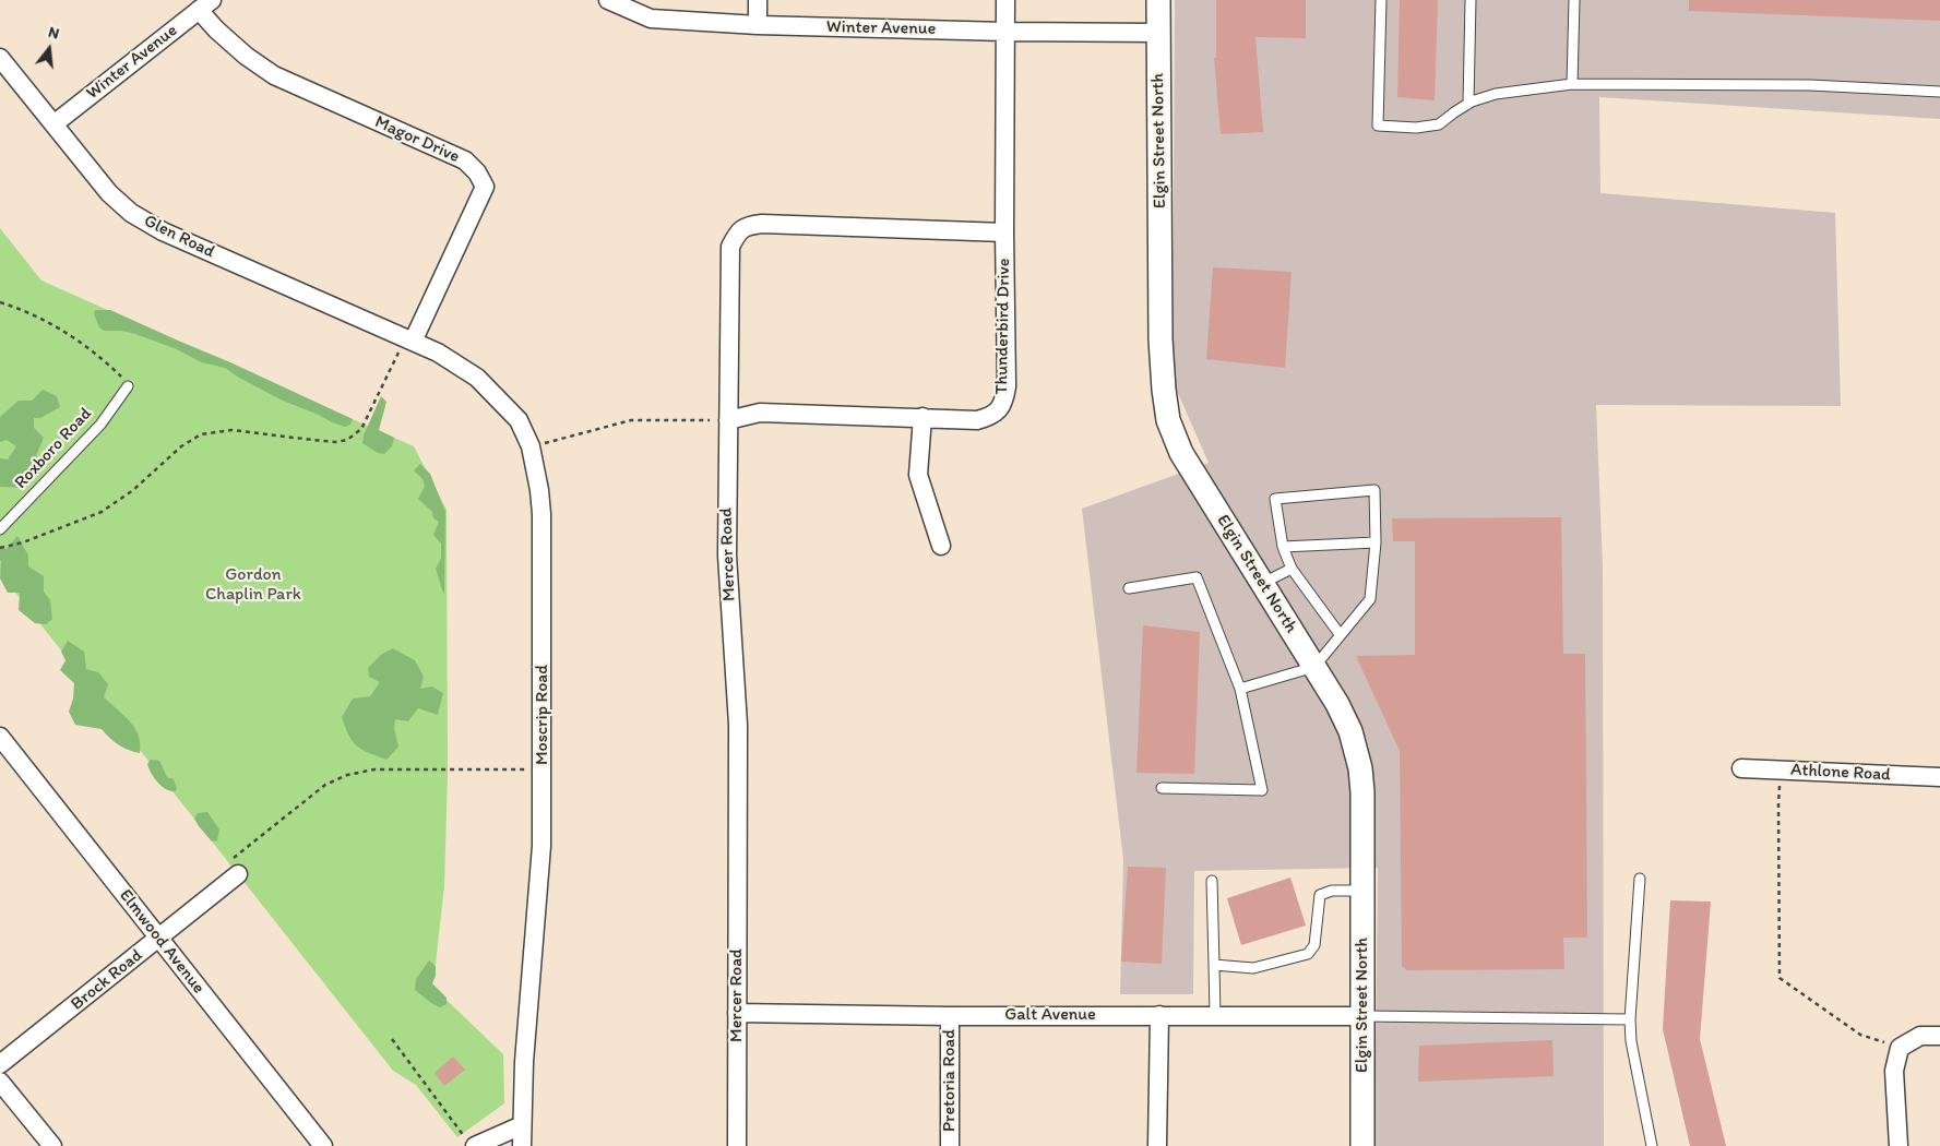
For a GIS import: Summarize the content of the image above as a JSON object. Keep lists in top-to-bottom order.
{
  "streets": {
    "street": [
      "Winter Avenue",
      "Magor Drive",
      "Elgin Street North",
      "Glen Road",
      "Thunderbird Drive",
      "Mercer Road",
      "Moscrip Road",
      "Athlone Road",
      "Elmwood Avenue",
      "Brock Road",
      "Galt Avenue",
      "Pretoria Road"
    ],
    "lane": ["Roxboro Road"]
  },
  "crossings": [
    ["Winter Avenue", "Magor Drive"],
    ["Winter Avenue", "Elgin Street North"],
    ["Winter Avenue", "Glen Road"],
    ["Winter Avenue", "Thunderbird Drive"],
    ["Magor Drive", "Glen Road"],
    ["Magor Drive", "Moscrip Road"],
    ["Elgin Street North", "Galt Avenue"],
    ["Glen Road", "Moscrip Road"],
    ["Thunderbird Drive", "Mercer Road"],
    ["Mercer Road", "Galt Avenue"],
    ["Elmwood Avenue", "Brock Road"],
    ["Galt Avenue", "Pretoria Road"]
  ],
  "parks": ["Gordon Chaplin Park"],
  "north": "top"
}
